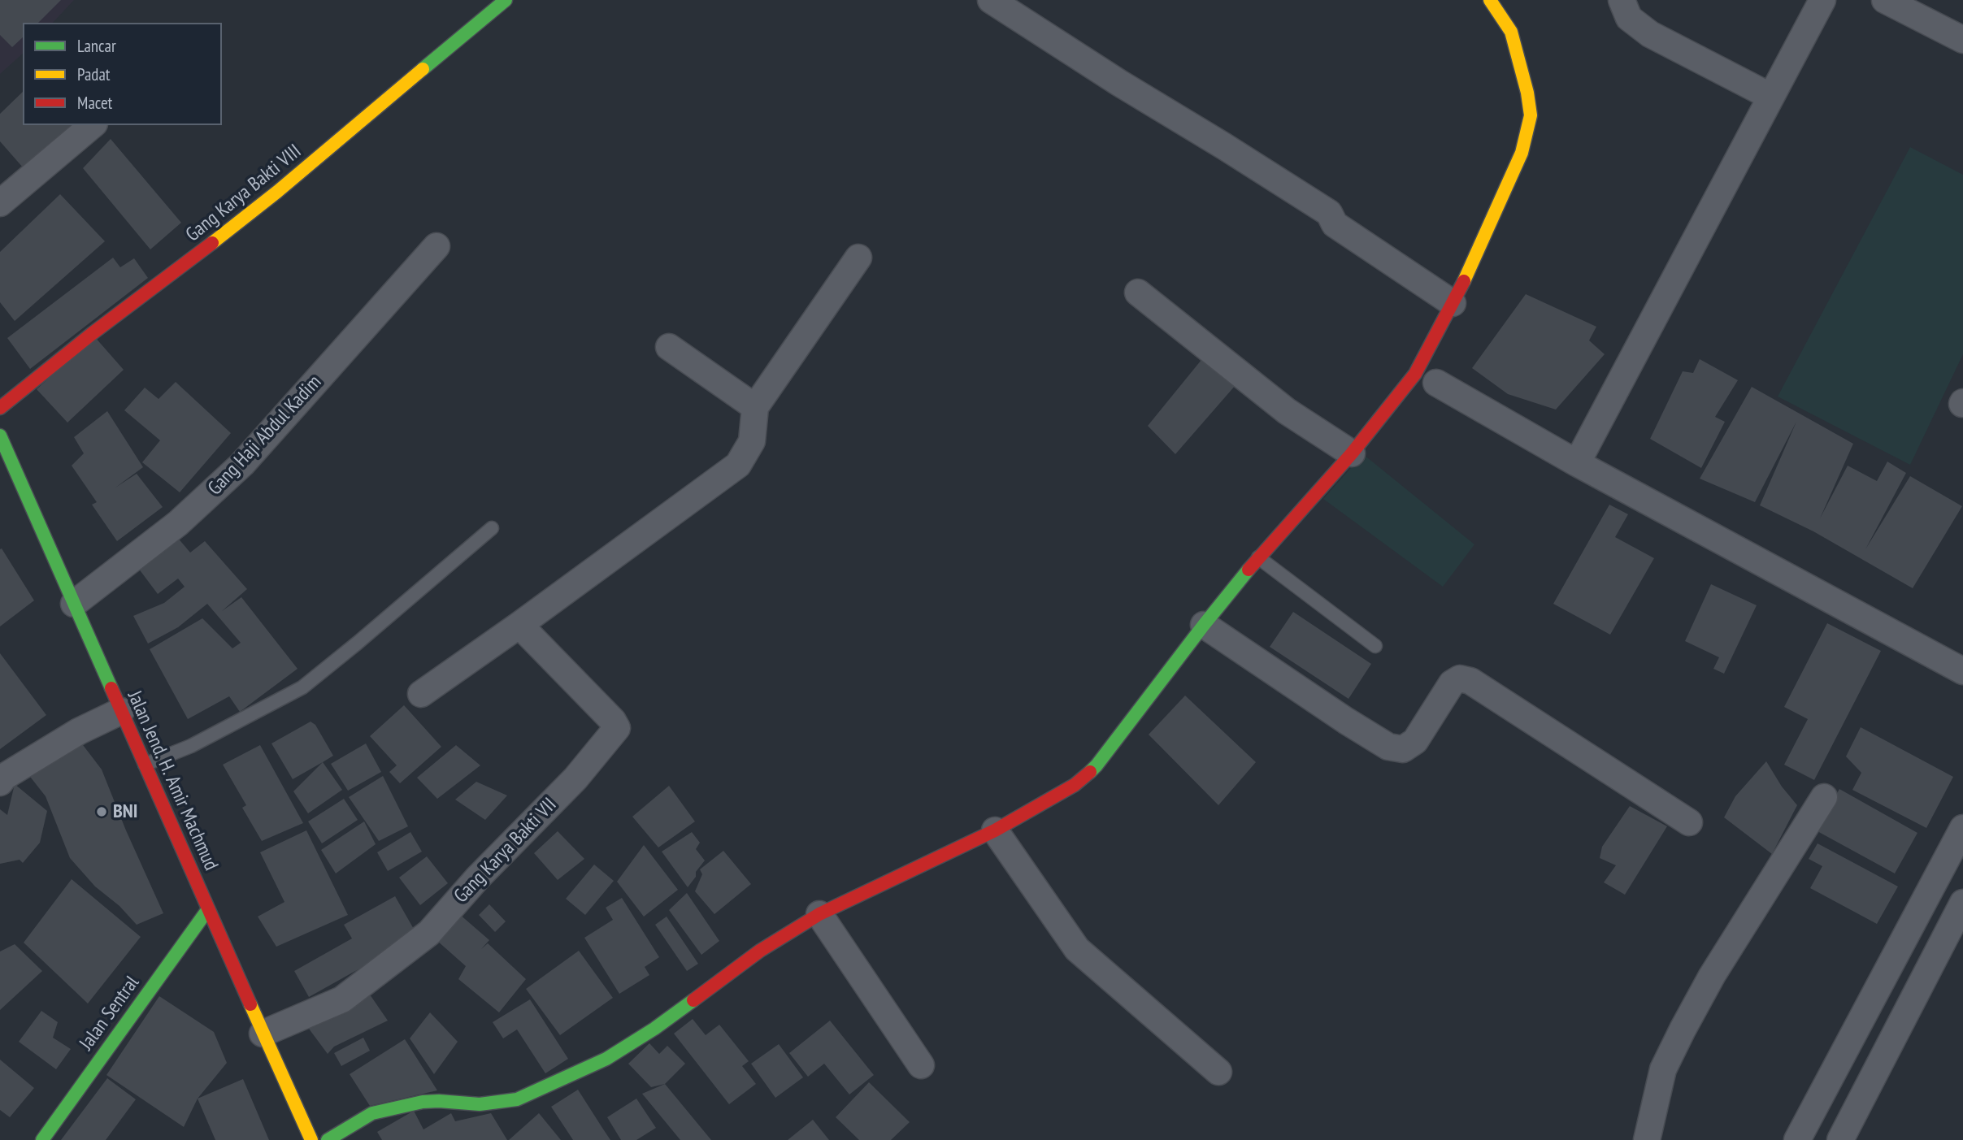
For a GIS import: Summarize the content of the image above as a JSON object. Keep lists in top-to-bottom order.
{
  "streets": {
    "main road": ["Gang Karya Bakti VIII", "Jalan Jend. H. Amir Machmud", "Jalan Sentral"],
    "street": ["Gang Haji Abdul Kadim", "Gang Karya Bakti VII"]
  },
  "crossings": [
    ["Gang Haji Abdul Kadim", "Jalan Jend. H. Amir Machmud"],
    ["Jalan Jend. H. Amir Machmud", "Gang Karya Bakti VII"],
    ["Jalan Jend. H. Amir Machmud", "Jalan Sentral"]
  ],
  "places": ["BNI"],
  "legend": ["Lancar", "Padat", "Macet"]
}
